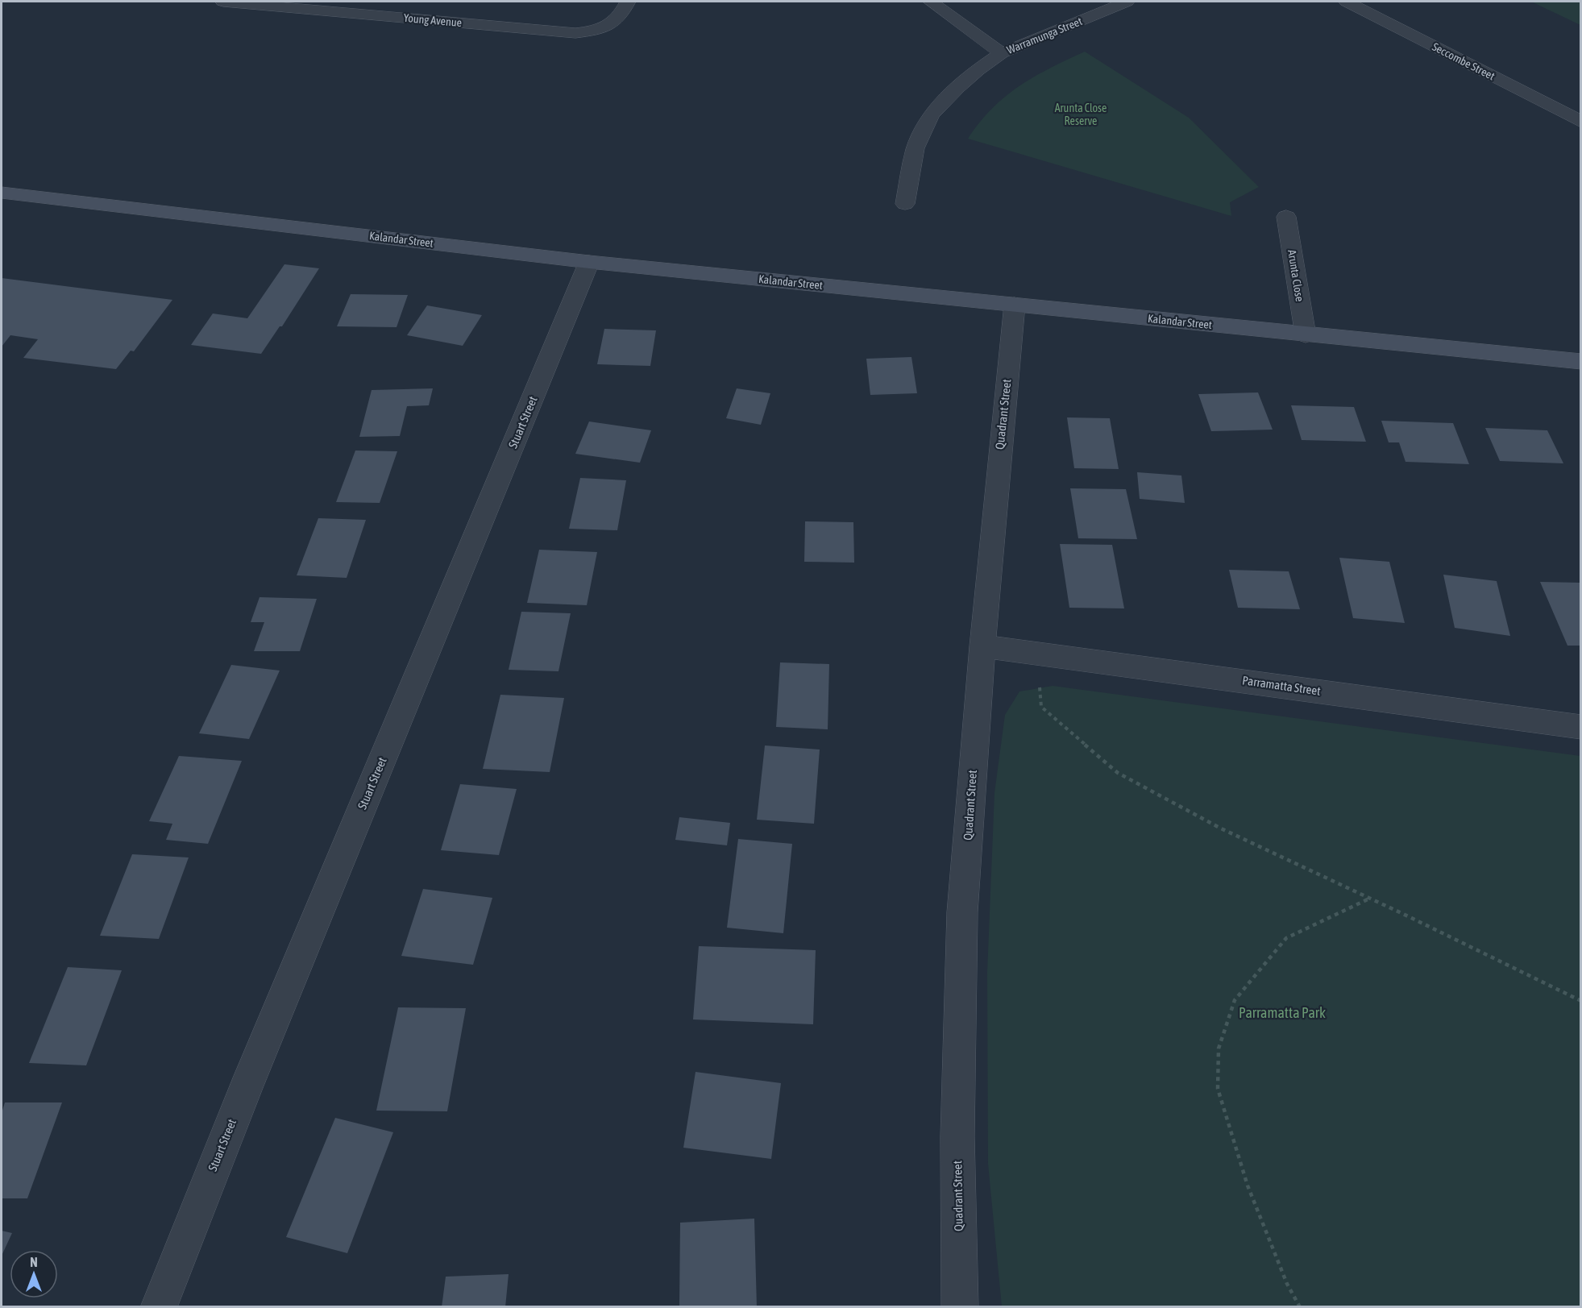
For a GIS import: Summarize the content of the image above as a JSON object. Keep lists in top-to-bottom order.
{
  "streets": {
    "main road": ["Kalandar Street"],
    "street": [
      "Young Avenue",
      "Warramunga Street",
      "Seccombe Street",
      "Arunta Close",
      "Quadrant Street",
      "Stuart Street",
      "Parramatta Street"
    ]
  },
  "crossings": [
    ["Kalandar Street", "Arunta Close"],
    ["Kalandar Street", "Quadrant Street"],
    ["Kalandar Street", "Stuart Street"],
    ["Quadrant Street", "Parramatta Street"]
  ],
  "parks": ["Arunta Close Reserve", "Parramatta Park"],
  "north": "top"
}
